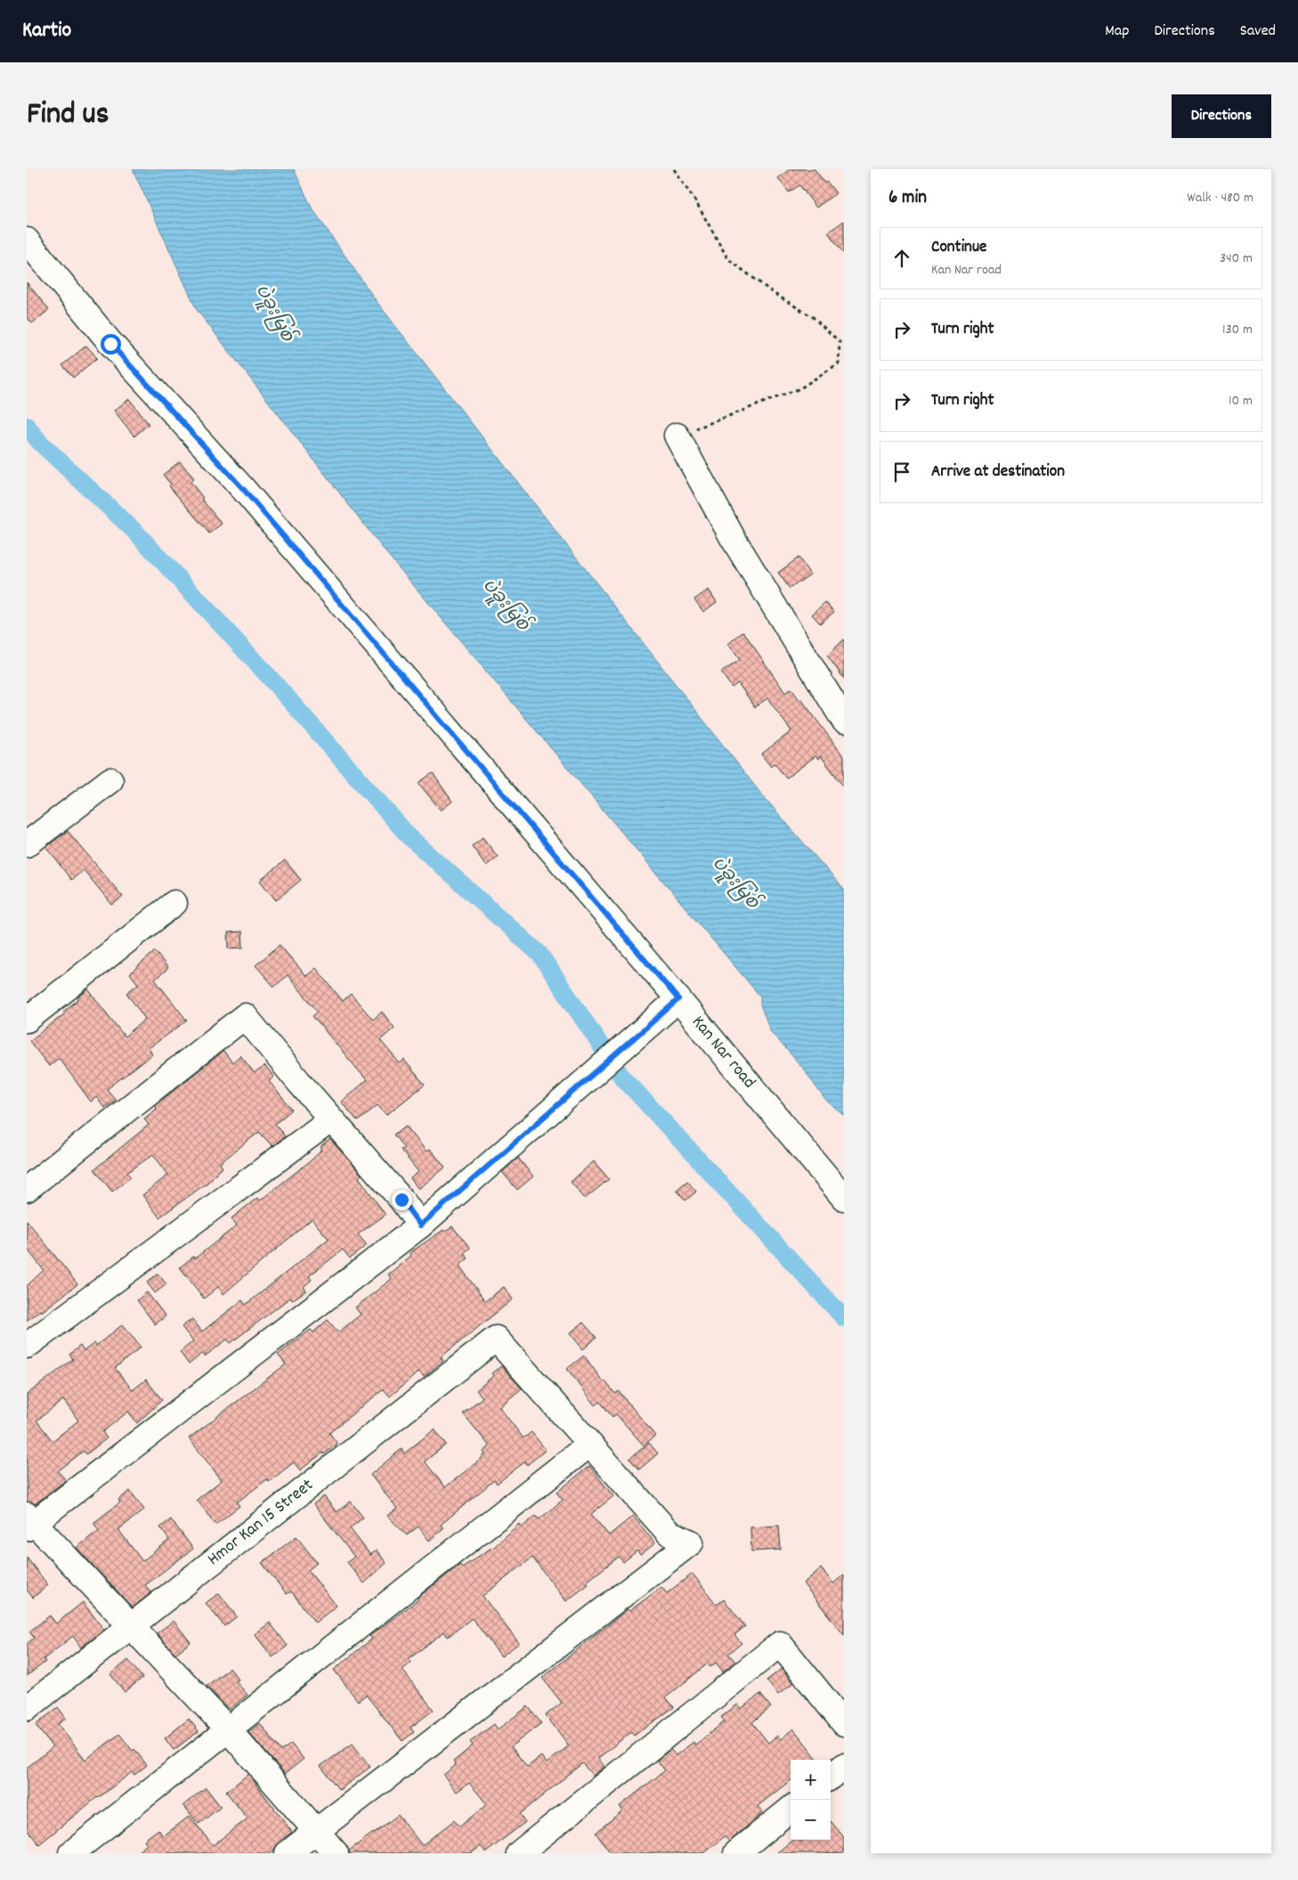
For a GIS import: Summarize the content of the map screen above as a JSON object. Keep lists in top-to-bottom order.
{
  "streets": {
    "street": ["Kan Nar road", "Hmor Kan 15 Street"]
  },
  "water": ["ပဲခူးမြစ်"],
  "page": {
    "header": "Kartio",
    "nav": ["Map", "Directions", "Saved"],
    "title": "Find us",
    "buttons": "Directions",
    "heading": ["6 min", "Walk · 480 m"],
    "list": [
      ["Continue", "Kan Nar road", "340 m"],
      ["Turn right", "130 m"],
      ["Turn right", "10 m"],
      "Arrive at destination"
    ],
    "map_buttons": ["+", "−"]
  }
}
